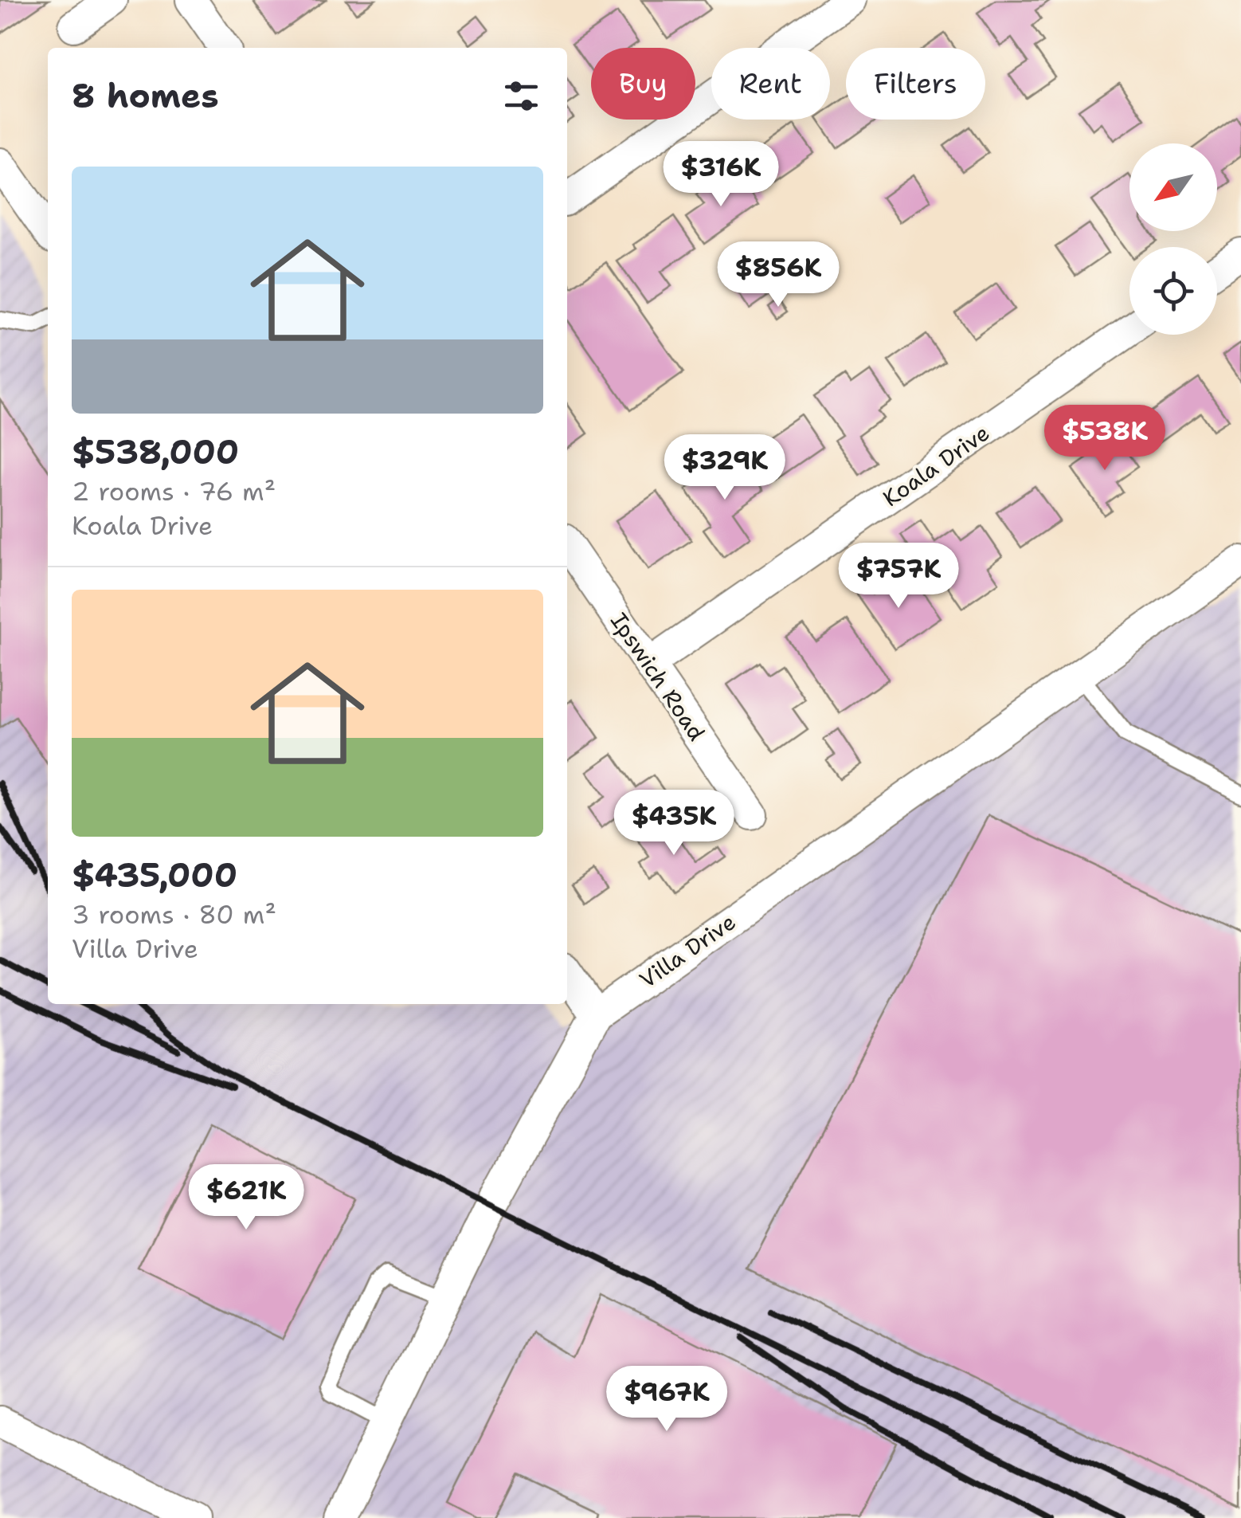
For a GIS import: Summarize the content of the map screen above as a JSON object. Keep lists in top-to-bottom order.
{
  "streets": {
    "street": ["Koala Drive", "Ipswich Road", "Villa Drive"]
  },
  "crossings": [
    ["Koala Drive", "Ipswich Road"]
  ],
  "north": "bottom left",
  "page": {
    "chip": ["Buy", "Rent", "Filters"],
    "heading": "8 homes",
    "price": [
      "$316K",
      "$856K",
      "$538K",
      "$329K",
      "$757K",
      "$435K",
      "$621K",
      "$967K"
    ],
    "list": [
      {
        "name": "$538,000",
        "note": "2 rooms · 76 m² · Koala Drive"
      },
      {
        "name": "$435,000",
        "note": "3 rooms · 80 m² · Villa Drive"
      }
    ]
  }
}
